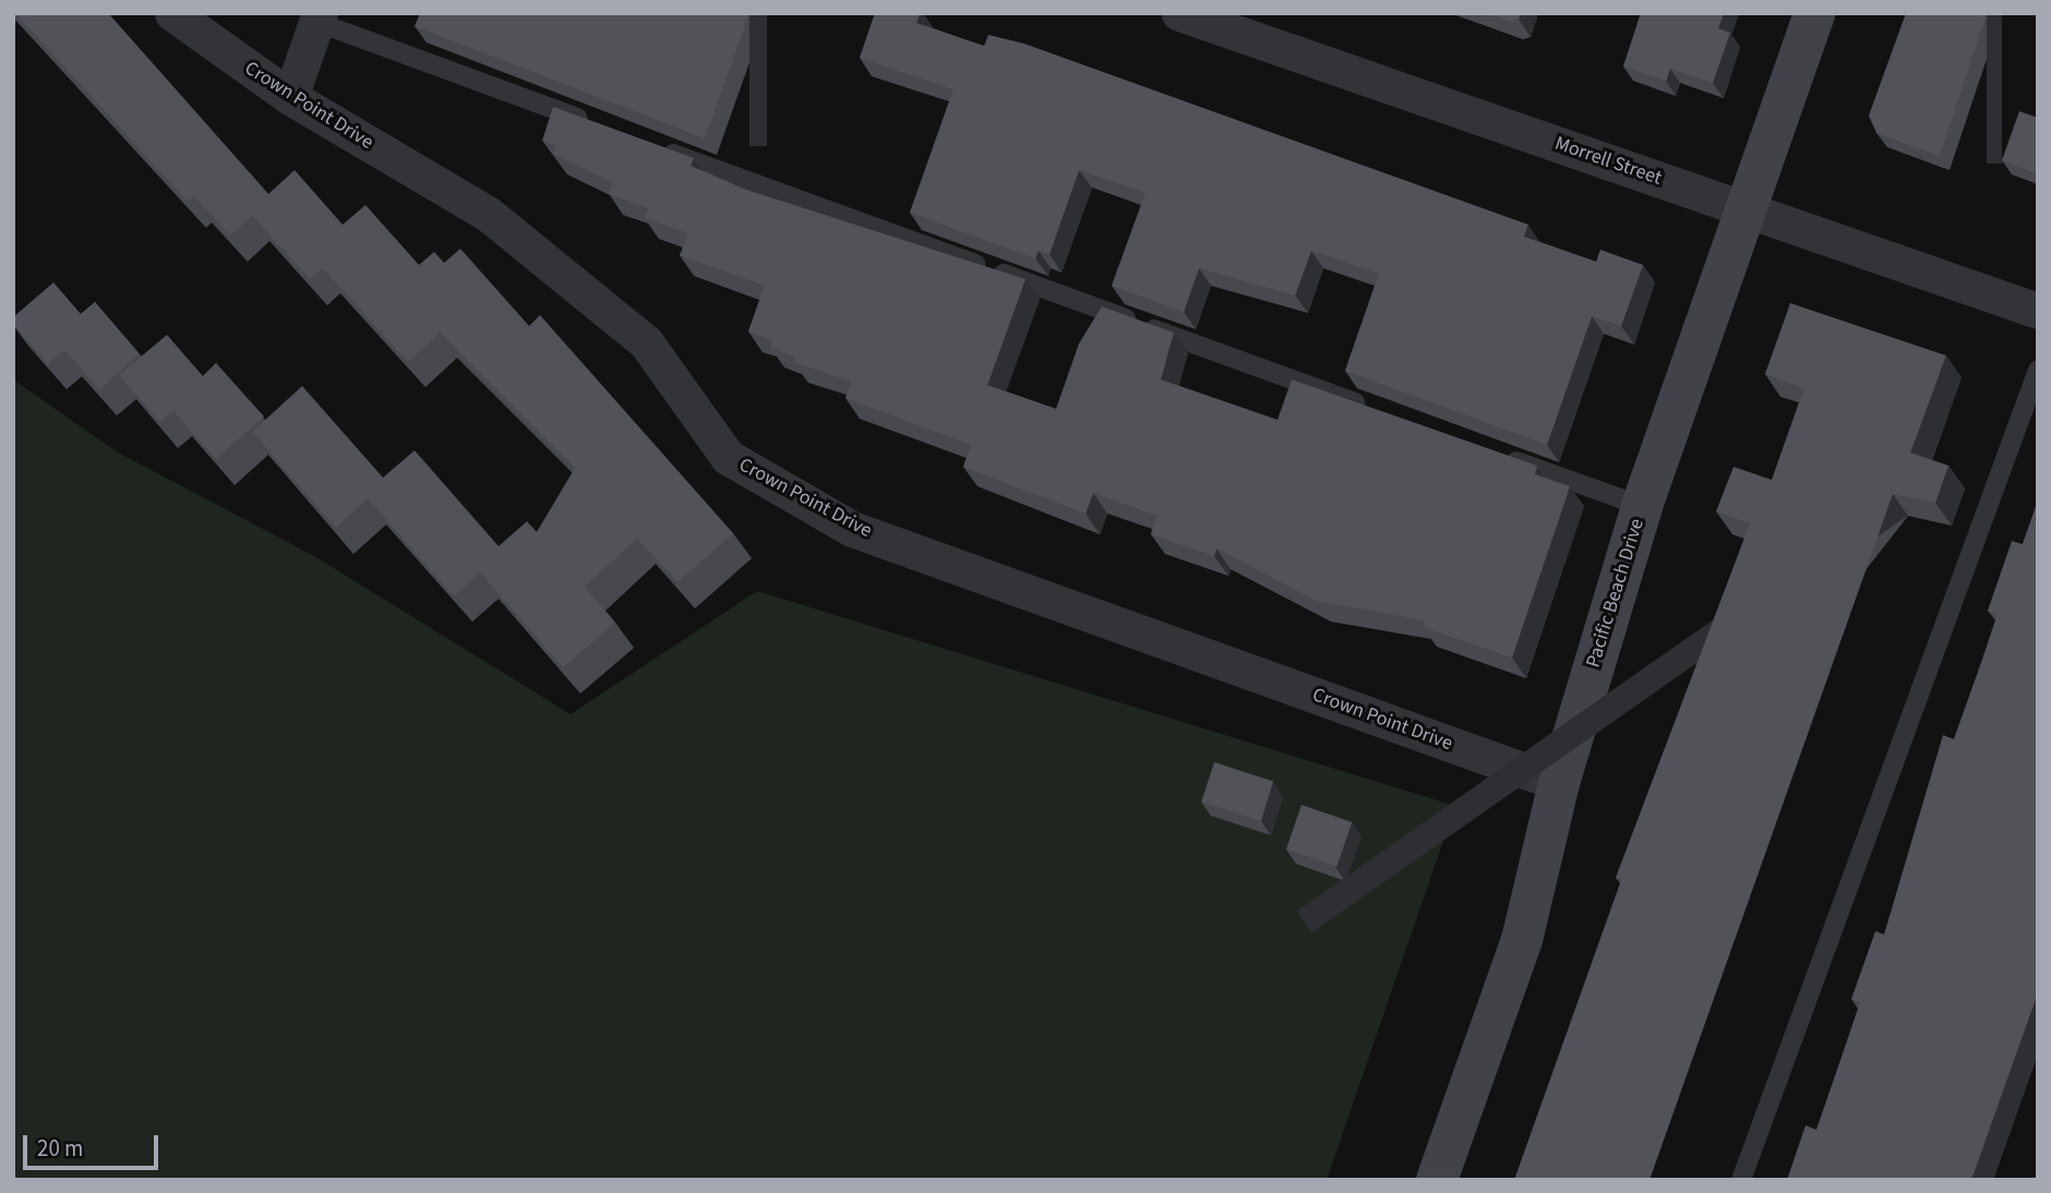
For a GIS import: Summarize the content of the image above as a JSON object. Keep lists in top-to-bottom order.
{
  "streets": {
    "street": ["Crown Point Drive", "Morrell Street", "Pacific Beach Drive"]
  },
  "crossings": [
    ["Crown Point Drive", "Pacific Beach Drive"],
    ["Morrell Street", "Pacific Beach Drive"]
  ],
  "scale_bar": "20 m"
}
